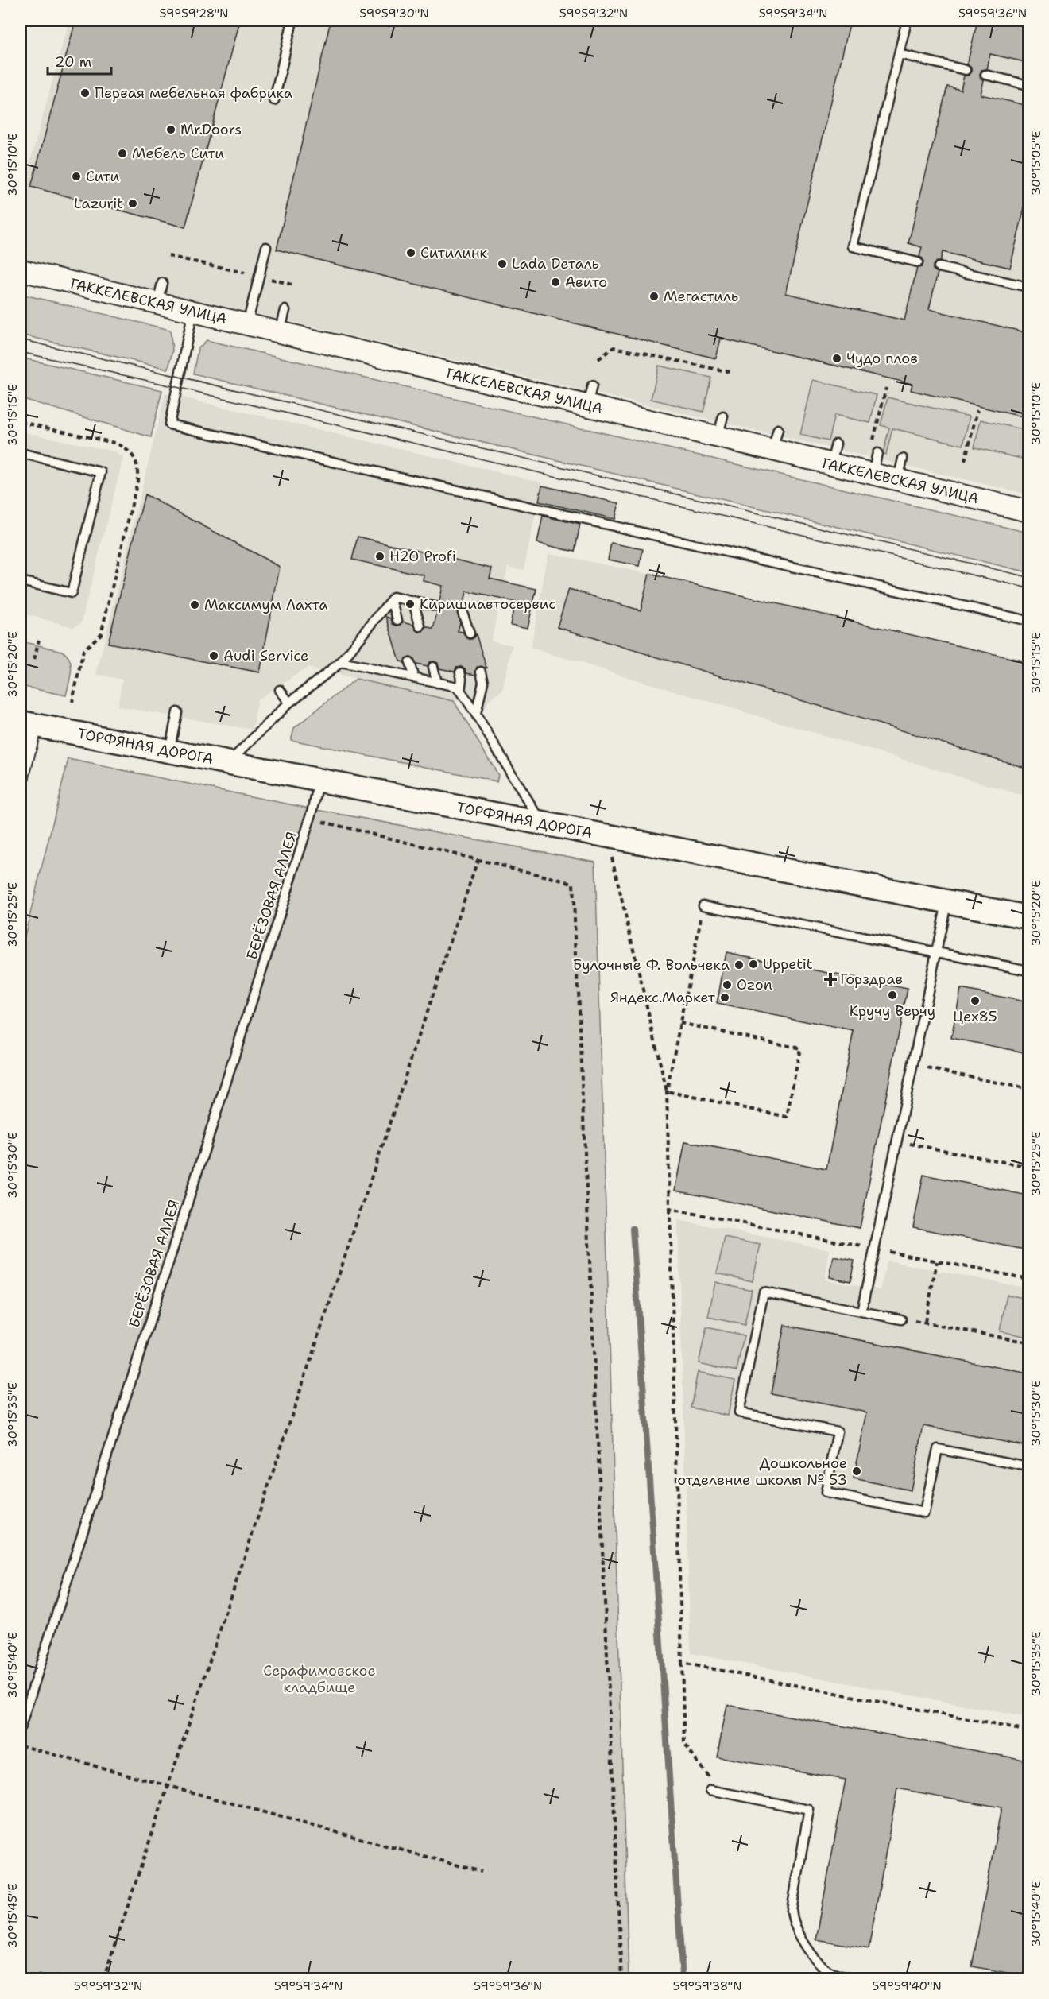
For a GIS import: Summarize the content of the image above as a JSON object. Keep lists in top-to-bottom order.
{
  "streets": {
    "main road": ["ТОРФЯНАЯ ДОРОГА"],
    "street": ["ГАККЕЛЕВСКАЯ УЛИЦА"],
    "lane": ["БЕРЁЗОВАЯ АЛЛЕЯ"]
  },
  "crossings": [
    ["ТОРФЯНАЯ ДОРОГА", "БЕРЁЗОВАЯ АЛЛЕЯ"]
  ],
  "parks": ["Серафимовское кладбище"],
  "places": {
    "other": [
      "Первая мебельная фабрика",
      "Mr.Doors",
      "Мебель Сити",
      "Сити",
      "Lazurit",
      "Ситилинк",
      "Lada Dеталь",
      "Авито",
      "Мегастиль",
      "Чудо плов",
      "H2O Profi",
      "Киришиавтосервис",
      "Максимум Лахта",
      "Audi Service",
      "Uppetit",
      "Булочные Ф. Вольчека",
      "Ozon",
      "Кручу Верчу",
      "Яндекс.Маркет",
      "Цех85",
      "Дошкольное отделение школы № 53"
    ],
    "health": ["Горздрав"]
  },
  "scale_bar": "20 m",
  "coordinates": [
    "59°59'28\"N",
    "59°59'30\"N",
    "59°59'32\"N",
    "59°59'34\"N",
    "59°59'36\"N",
    "30°15'05\"E",
    "30°15'10\"E",
    "30°15'15\"E",
    "30°15'20\"E",
    "30°15'25\"E",
    "30°15'30\"E",
    "30°15'35\"E",
    "30°15'40\"E",
    "30°15'45\"E",
    "59°59'38\"N",
    "59°59'40\"N"
  ]
}
